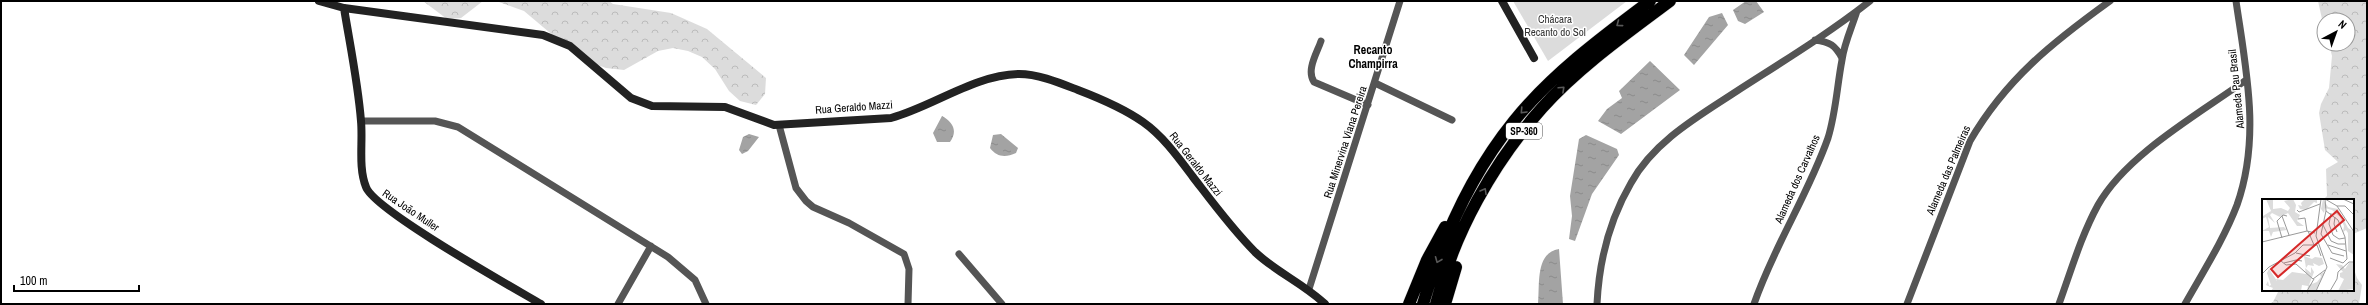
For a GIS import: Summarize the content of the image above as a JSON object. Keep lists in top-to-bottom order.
{
  "streets": {
    "highway": ["SP-360"],
    "street": [
      "Alameda Pau Brasil",
      "Rua Geraldo Mazzi",
      "Rua Minervina Viana Pereira",
      "Alameda das Palmeiras",
      "Alameda dos Carvalhos",
      "Rua João Muller"
    ]
  },
  "crossings": [
    ["Rua Geraldo Mazzi", "Rua Minervina Viana Pereira"],
    ["Rua Geraldo Mazzi", "Rua João Muller"]
  ],
  "districts": ["Recanto Champirra"],
  "parks": ["Chácara Recanto do Sol"],
  "scale_bar": "100 m",
  "north": "top right"
}
